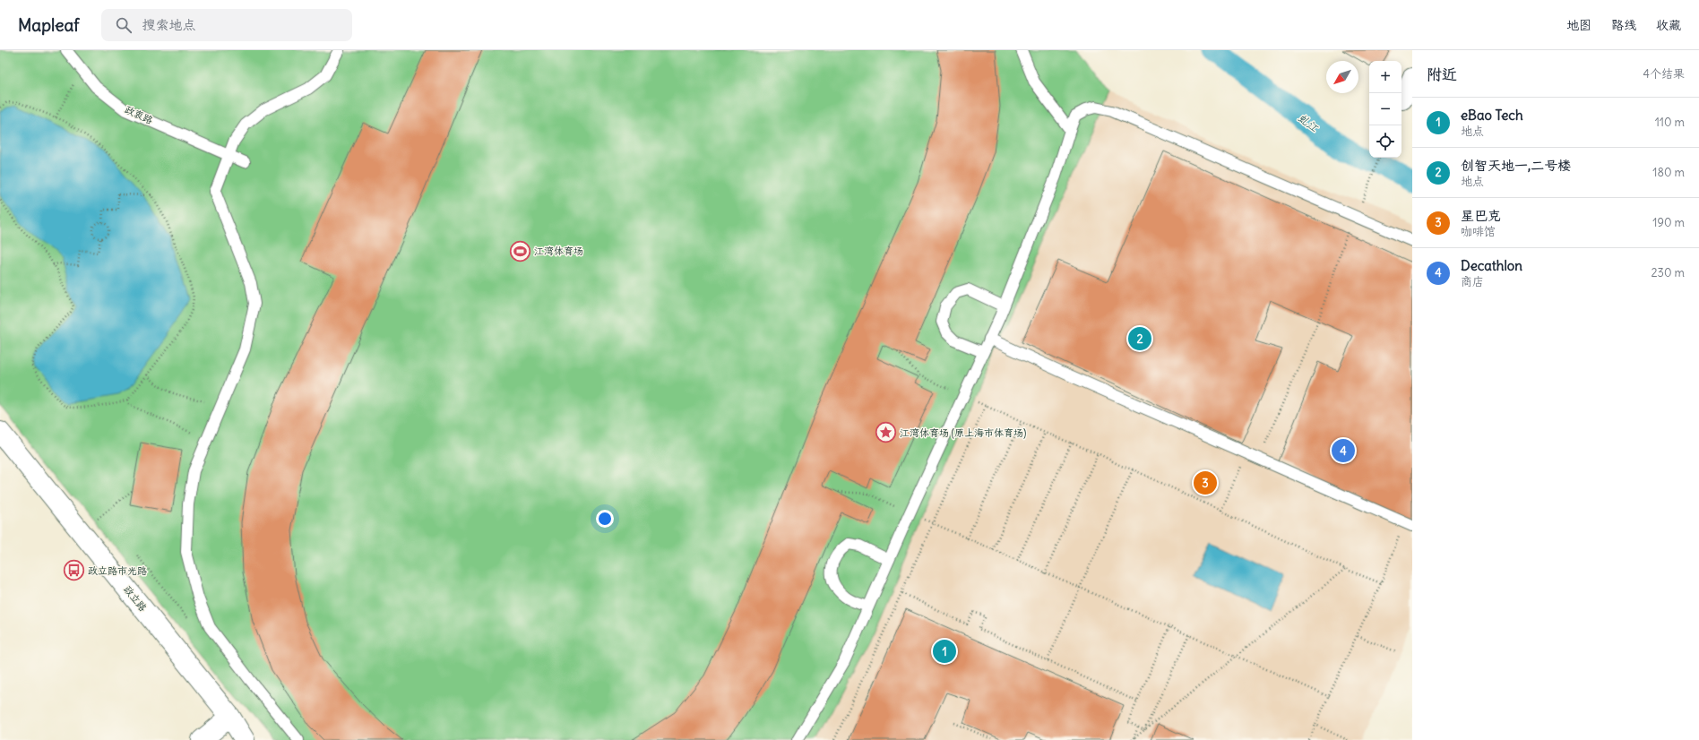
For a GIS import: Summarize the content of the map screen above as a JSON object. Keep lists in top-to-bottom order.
{
  "streets": {
    "main road": ["政立路"],
    "lane": ["政衷路"]
  },
  "water": ["虬江"],
  "places": {
    "sports": ["江湾体育场"],
    "place": ["江湾体育场 (原上海市体育场)"],
    "bus stop": ["政立路市光路"]
  },
  "north": "bottom left",
  "page": {
    "header": "Mapleaf",
    "search": "搜索地点",
    "nav": ["地图", "路线", "收藏"],
    "heading": ["附近", "4个结果"],
    "map_buttons": ["+", "−"],
    "list": [
      {
        "mark": "1",
        "name": "eBao Tech",
        "note": "地点",
        "value": "110 m"
      },
      {
        "mark": "2",
        "name": "创智天地一,二号楼",
        "note": "地点",
        "value": "180 m"
      },
      {
        "mark": "3",
        "name": "星巴克",
        "note": "咖啡馆",
        "value": "190 m"
      },
      {
        "mark": "4",
        "name": "Decathlon",
        "note": "商店",
        "value": "230 m"
      }
    ],
    "pins": [
      "2",
      "4",
      "3",
      "1"
    ]
  }
}
